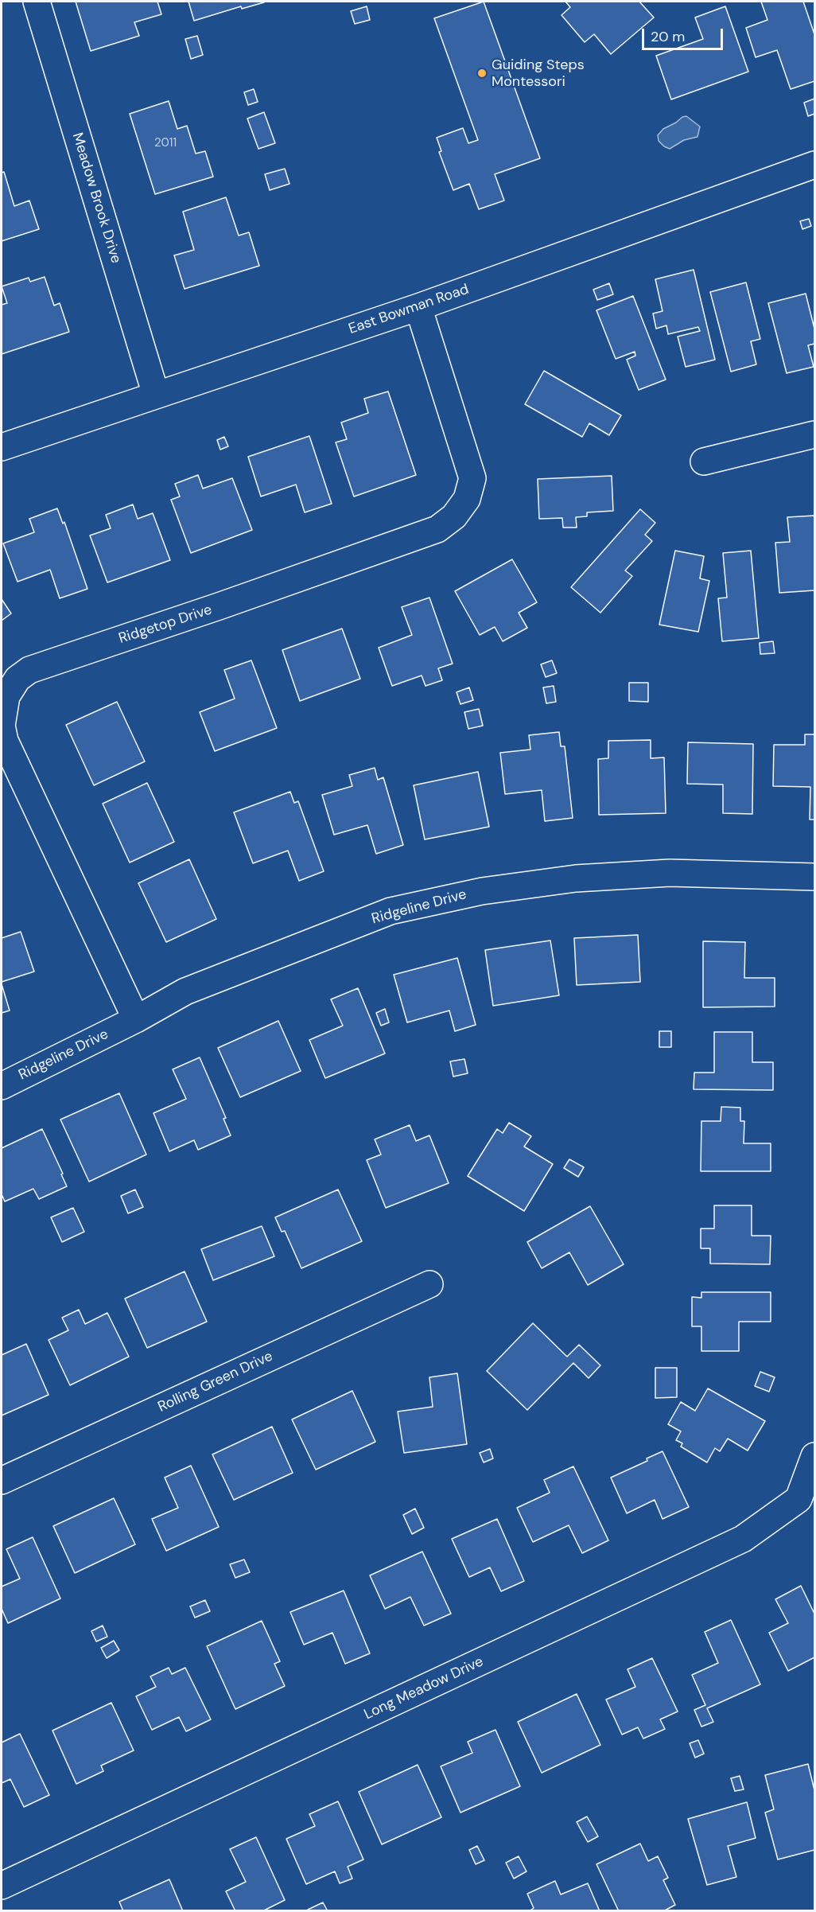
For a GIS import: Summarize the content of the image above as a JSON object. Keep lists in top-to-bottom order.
{
  "streets": {
    "street": [
      "Meadow Brook Drive",
      "East Bowman Road",
      "Ridgetop Drive",
      "Ridgeline Drive",
      "Rolling Green Drive",
      "Long Meadow Drive"
    ]
  },
  "crossings": [
    ["Meadow Brook Drive", "East Bowman Road"],
    ["East Bowman Road", "Ridgetop Drive"],
    ["Ridgetop Drive", "Ridgeline Drive"]
  ],
  "places": ["Guiding Steps Montessori"],
  "house_numbers": ["2011"],
  "scale_bar": "20 m"
}
